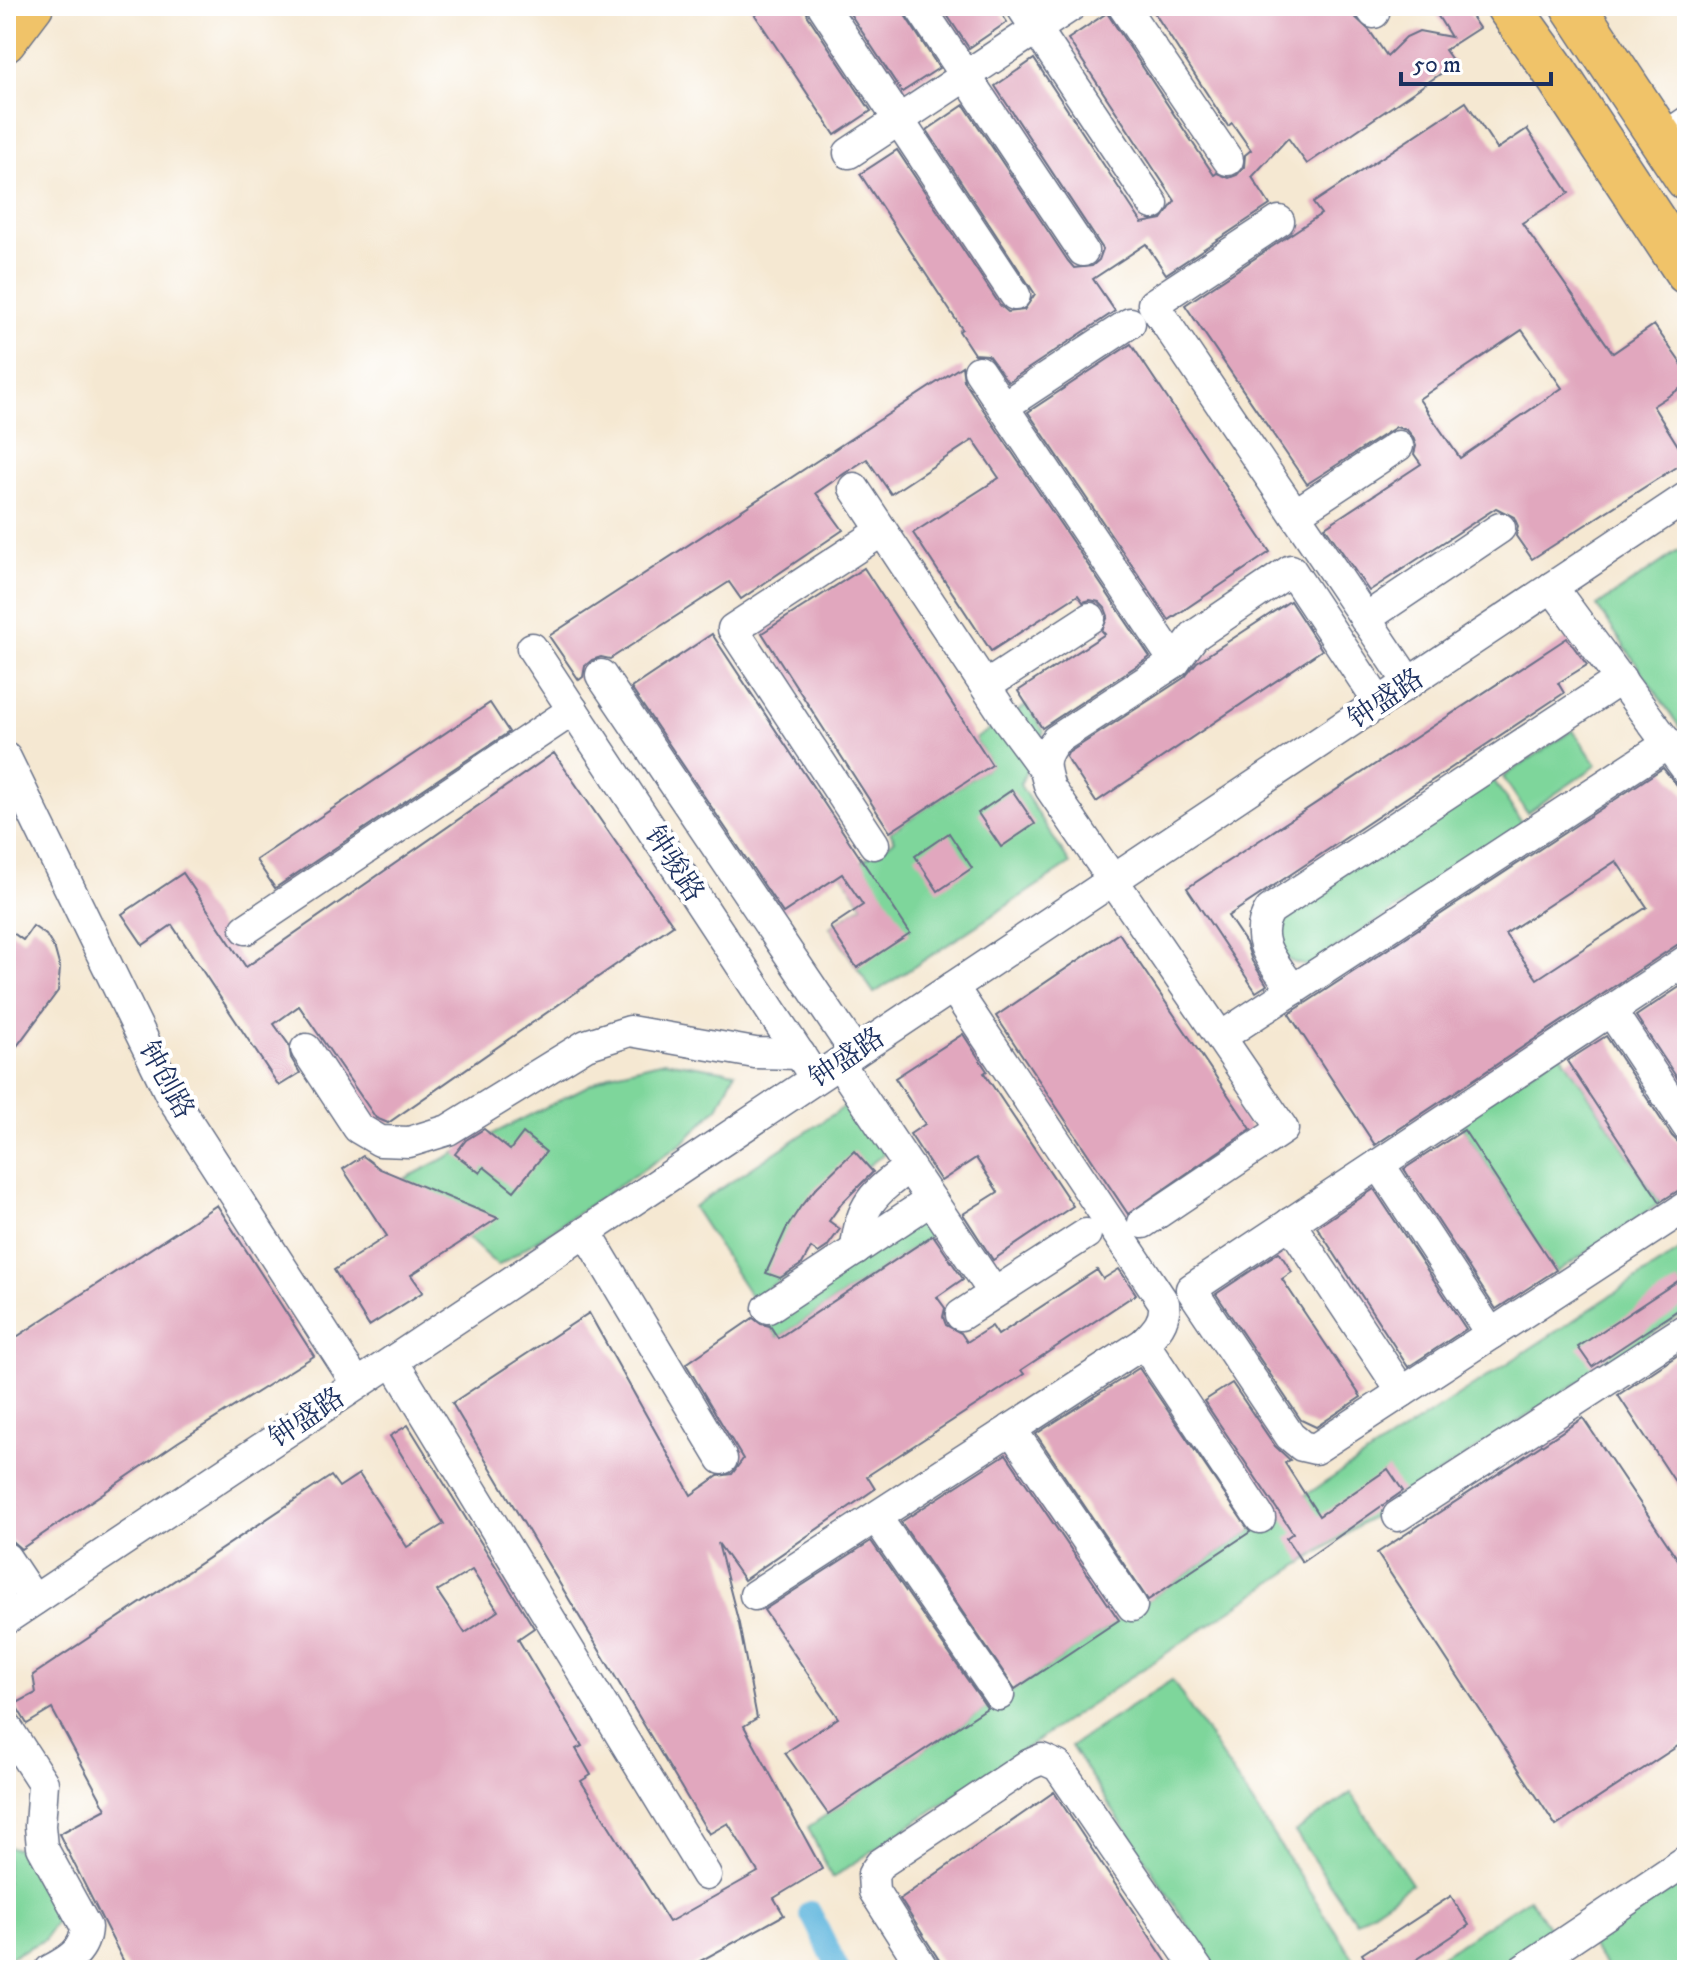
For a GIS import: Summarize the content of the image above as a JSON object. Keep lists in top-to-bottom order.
{
  "streets": {
    "street": ["钟盛路", "钟骏路", "钟创路"]
  },
  "crossings": [
    ["钟盛路", "钟骏路"],
    ["钟盛路", "钟创路"]
  ],
  "scale_bar": "50 m"
}
